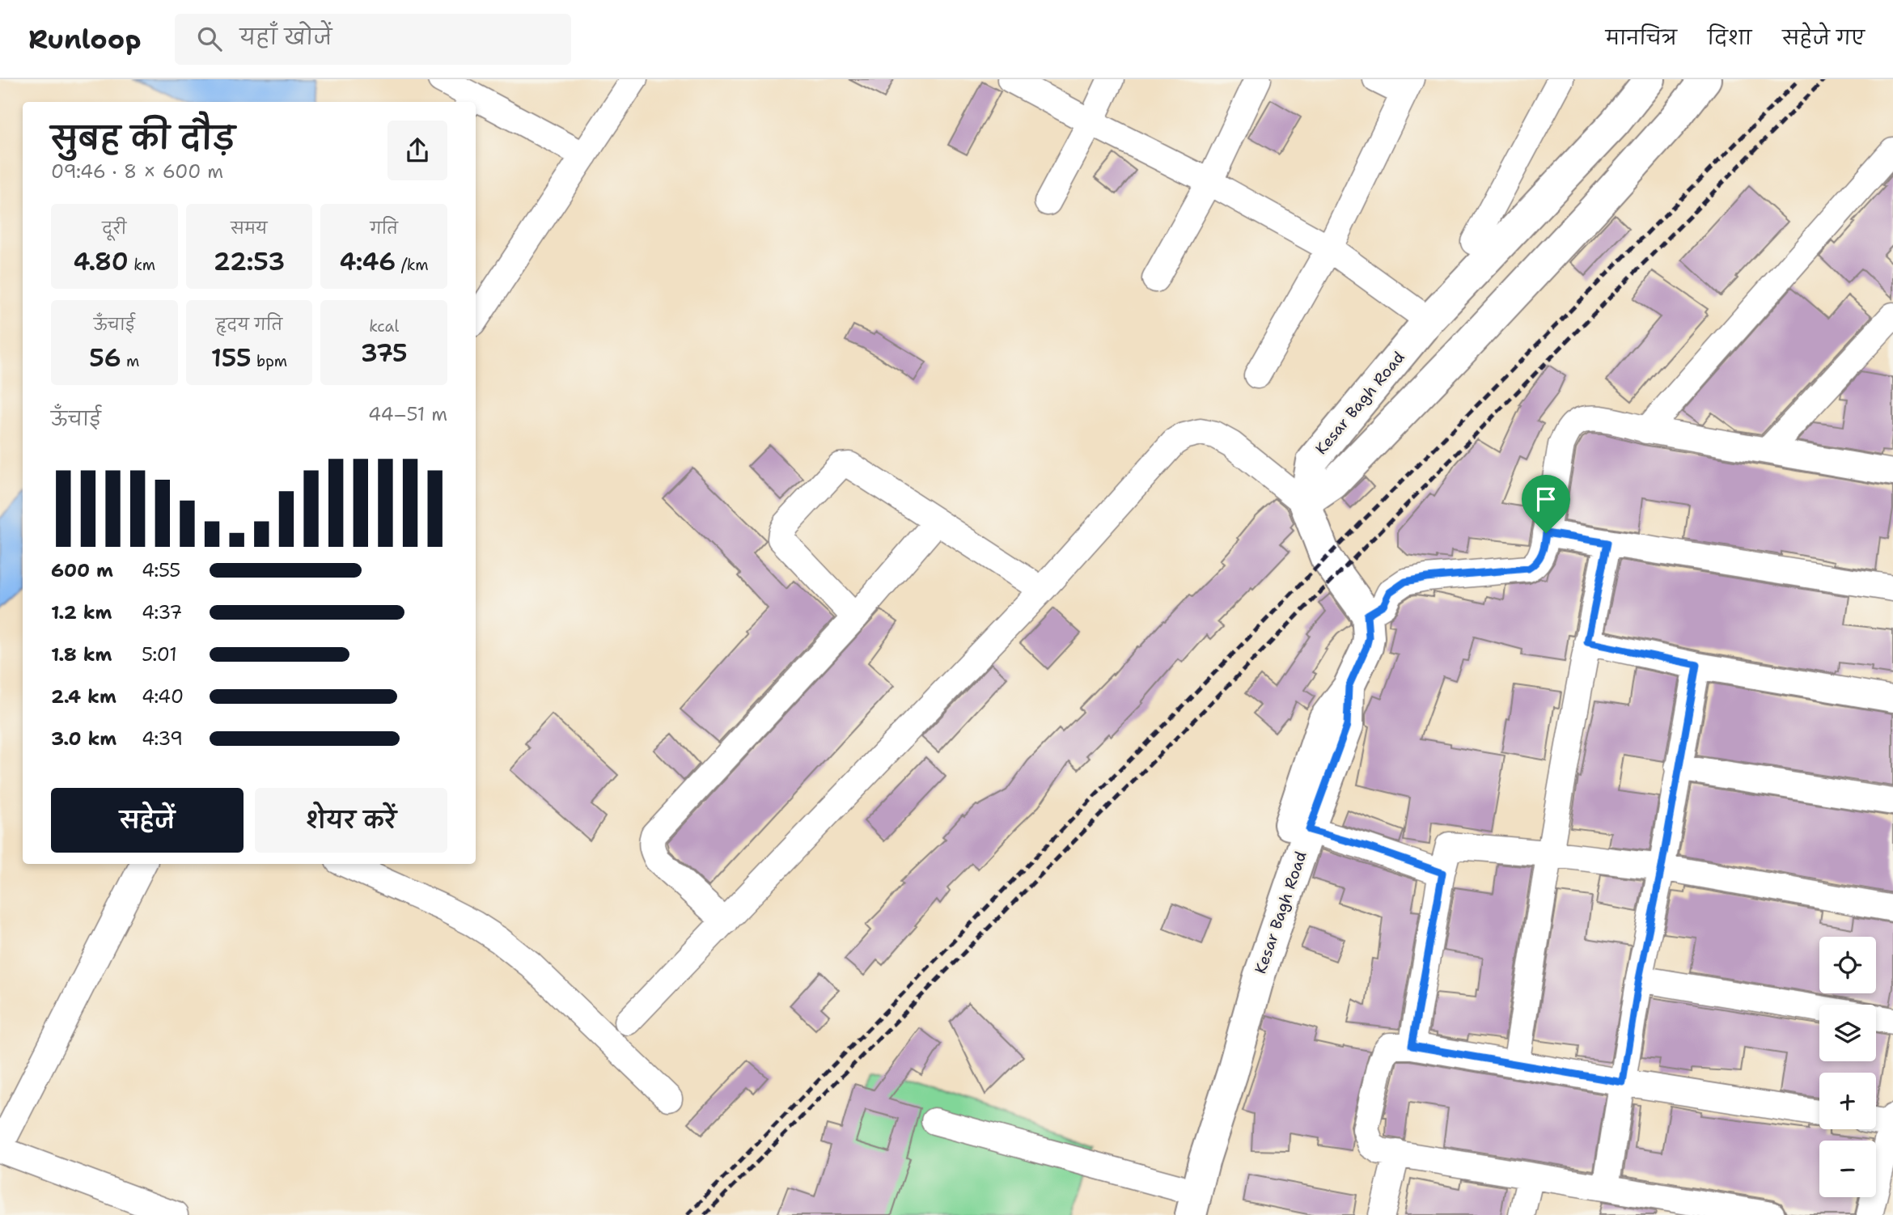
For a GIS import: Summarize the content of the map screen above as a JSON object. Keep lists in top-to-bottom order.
{
  "streets": {
    "main road": ["Kesar Bagh Road"]
  },
  "page": {
    "header": "Runloop",
    "search": "यहाँ खोजें",
    "nav": ["मानचित्र", "दिशा", "सहेजे गए"],
    "heading": ["सुबह की दौड़", "09:46 · 8 × 600 m"],
    "stats": [
      ["दूरी", "4.80 km"],
      ["समय", "22:53"],
      ["गति", "4:46 /km"],
      ["ऊँचाई", "56 m"],
      ["हृदय गति", "155 bpm"],
      ["kcal", "375"]
    ],
    "chart": ["ऊँचाई", "44–51 m"],
    "list": [
      {
        "name": "600 m",
        "note": "4:55"
      },
      {
        "name": "1.2 km",
        "note": "4:37"
      },
      {
        "name": "1.8 km",
        "note": "5:01"
      },
      {
        "name": "2.4 km",
        "note": "4:40"
      },
      {
        "name": "3.0 km",
        "note": "4:39"
      }
    ],
    "buttons": ["सहेजें", "शेयर करें"],
    "map_buttons": ["+", "−"]
  }
}
